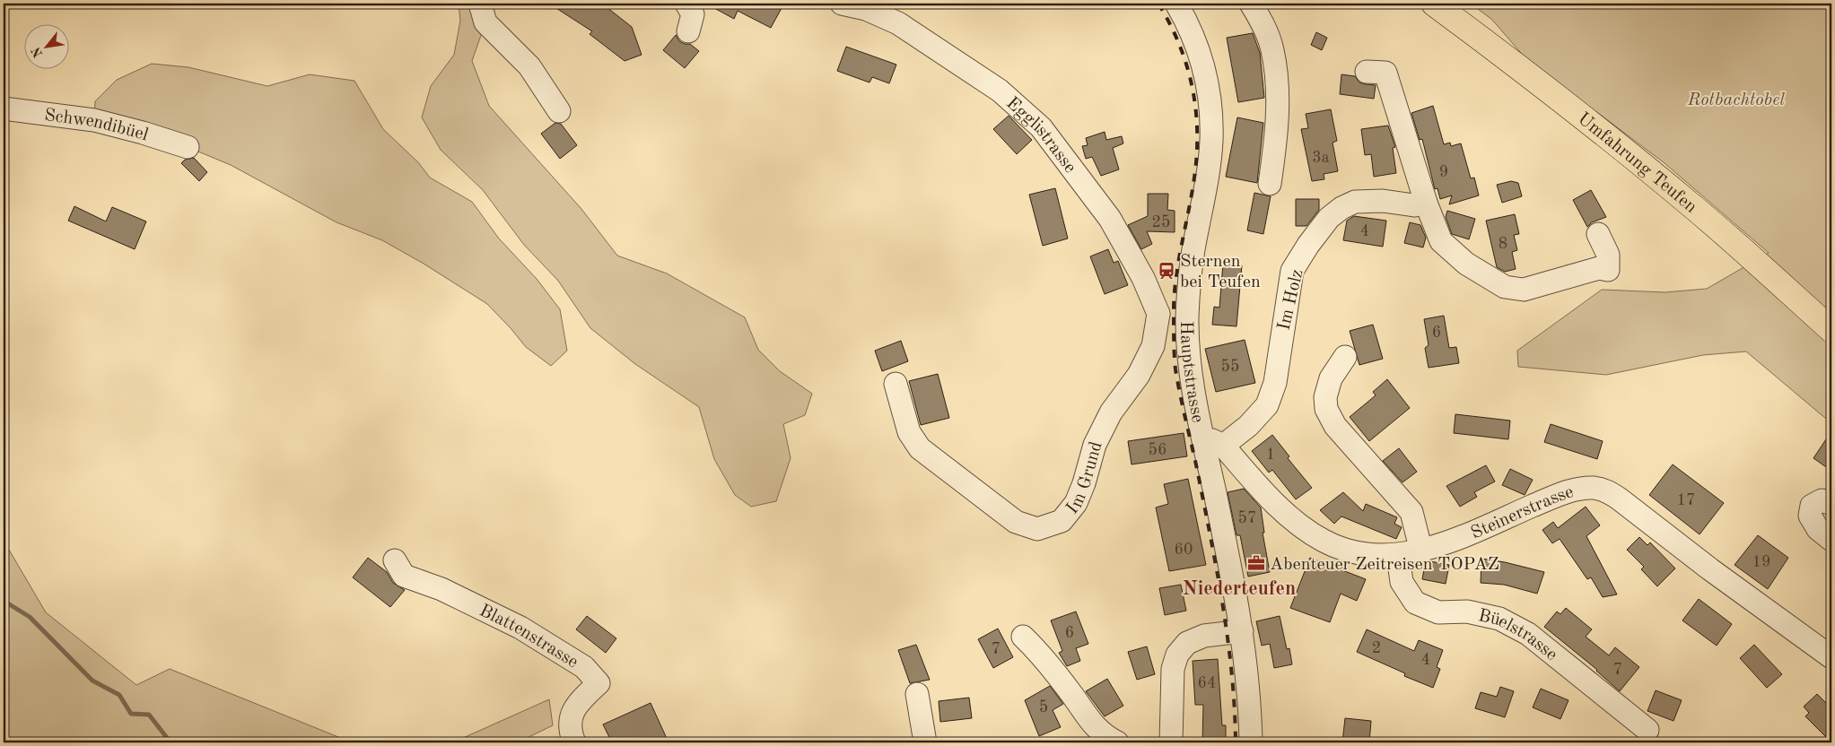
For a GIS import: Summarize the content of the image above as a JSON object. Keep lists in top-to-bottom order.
{
  "streets": {
    "main road": ["Umfahrung Teufen"],
    "street": [
      "Schwendibüel",
      "Egglistrasse",
      "Im Holz",
      "Hauptstrasse",
      "Im Grund",
      "Steinerstrasse",
      "Blattenstrasse",
      "Büelstrasse"
    ]
  },
  "crossings": [
    ["Egglistrasse", "Im Grund"],
    ["Im Holz", "Hauptstrasse"],
    ["Im Holz", "Steinerstrasse"],
    ["Hauptstrasse", "Steinerstrasse"],
    ["Steinerstrasse", "Büelstrasse"]
  ],
  "districts": ["Niederteufen"],
  "parks": ["Rotbachtobel"],
  "places": {
    "station": ["Sternen bei Teufen"],
    "office": ["Abenteuer Zeitreisen TOPAZ"]
  },
  "house_numbers": [
    "3a",
    "9",
    "25",
    "4",
    "8",
    "6",
    "55",
    "56",
    "1",
    "17",
    "57",
    "60",
    "19",
    "6",
    "2",
    "7",
    "4",
    "7",
    "64",
    "5"
  ],
  "north": "bottom left"
}
